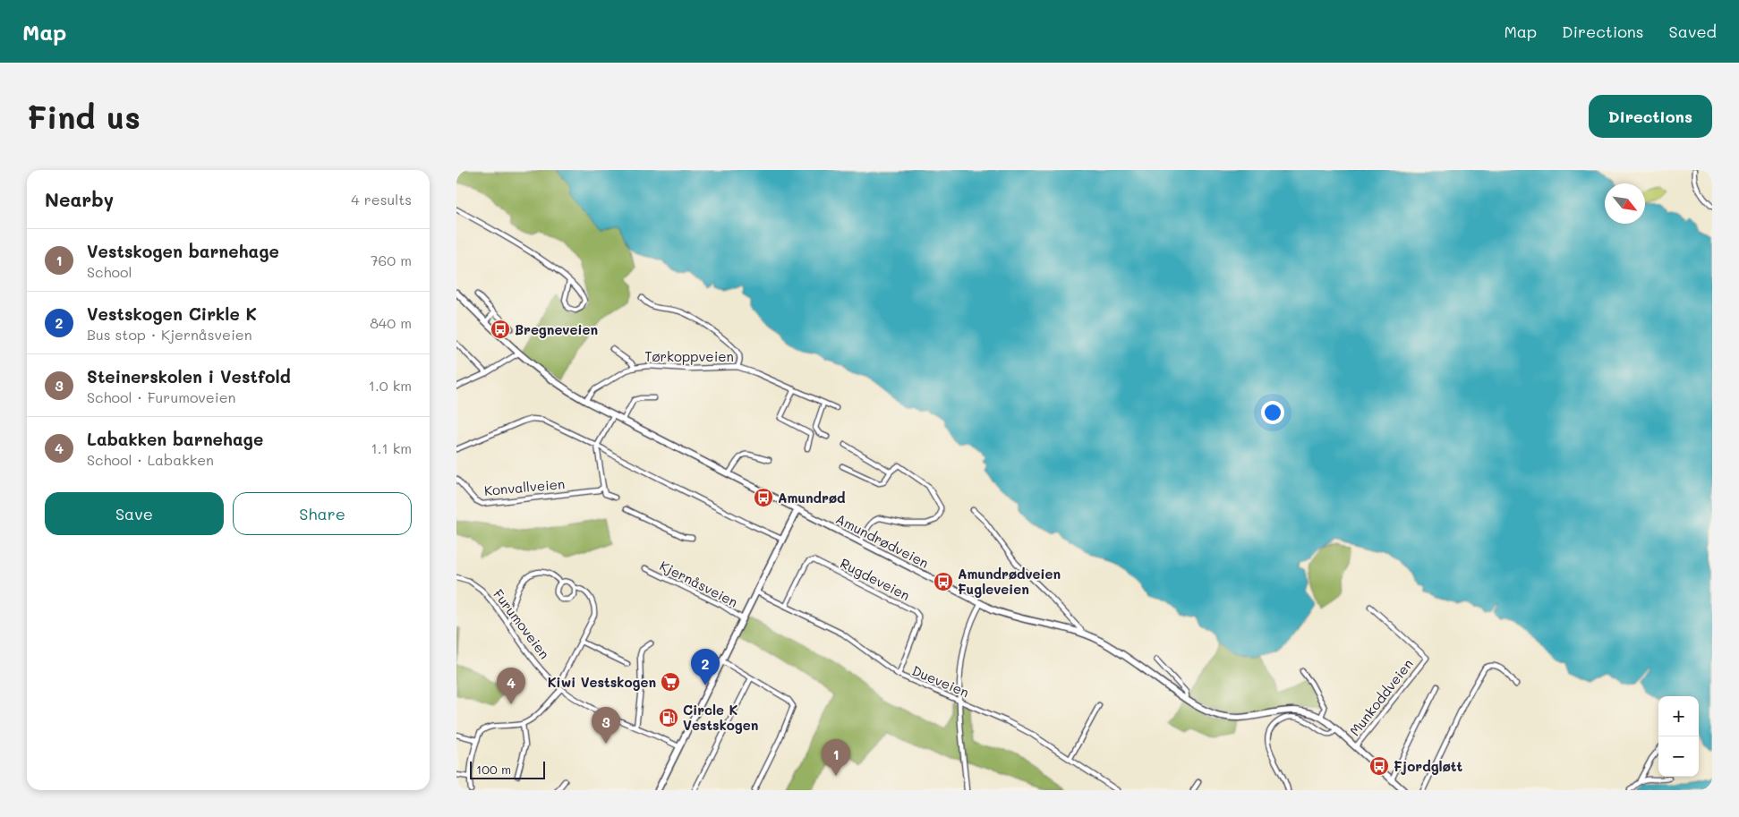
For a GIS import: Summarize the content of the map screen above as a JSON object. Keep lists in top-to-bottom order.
{
  "streets": {
    "main road": ["Amundrødveien", "Kjernåsveien"],
    "street": [
      "Tørkoppveien",
      "Konvallveien",
      "Rugdeveien",
      "Furumoveien",
      "Dueveien",
      "Munkoddveien"
    ]
  },
  "crossings": [
    ["Tørkoppveien", "Amundrødveien"],
    ["Amundrødveien", "Kjernåsveien"],
    ["Amundrødveien", "Munkoddveien"],
    ["Rugdeveien", "Dueveien"],
    ["Kjernåsveien", "Furumoveien"],
    ["Kjernåsveien", "Dueveien"]
  ],
  "places": {
    "bus stop": [
      "Bregneveien",
      "Amundrød",
      "Amundrødveien Fugleveien",
      "Fjordgløtt"
    ],
    "supermarket": ["Kiwi Vestskogen"],
    "fuel station": ["Circle K Vestskogen"]
  },
  "scale_bar": "100 m",
  "north": "bottom right",
  "page": {
    "header": "Map",
    "nav": ["Map", "Directions", "Saved"],
    "buttons": [
      "Directions",
      ["Save", "Share"]
    ],
    "title": "Find us",
    "heading": ["Nearby", "4 results"],
    "list": [
      {
        "mark": "1",
        "name": "Vestskogen barnehage",
        "note": "School",
        "value": "760 m"
      },
      {
        "mark": "2",
        "name": "Vestskogen Cirkle K",
        "note": "Bus stop · Kjernåsveien",
        "value": "840 m"
      },
      {
        "mark": "3",
        "name": "Steinerskolen i Vestfold",
        "note": "School · Furumoveien",
        "value": "1.0 km"
      },
      {
        "mark": "4",
        "name": "Labakken barnehage",
        "note": "School · Labakken",
        "value": "1.1 km"
      }
    ],
    "pins": [
      "2",
      "4",
      "3",
      "1"
    ],
    "map_buttons": ["+", "−"],
    "scale": "100 m"
  }
}
